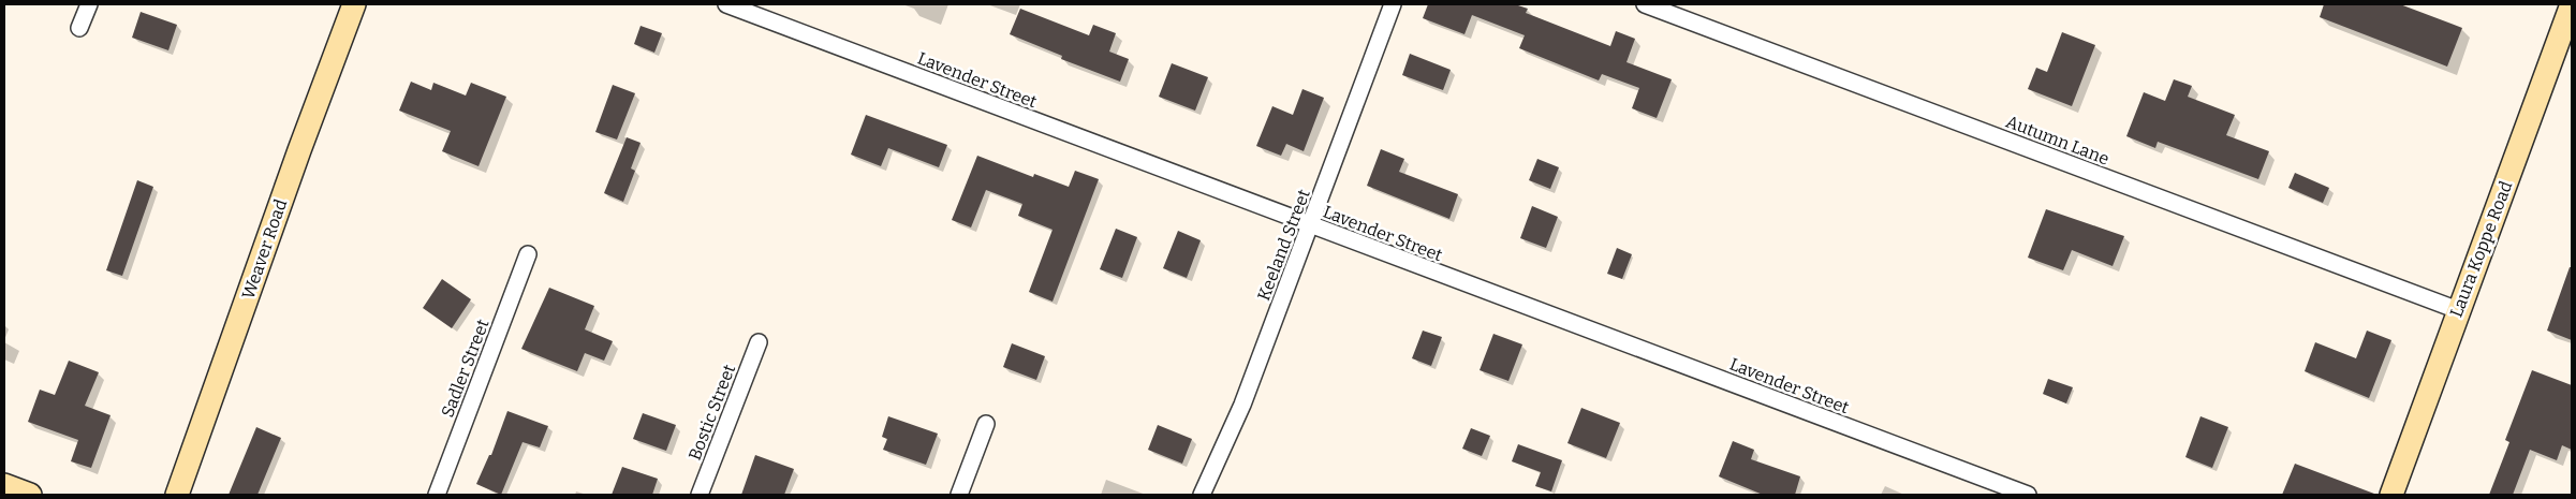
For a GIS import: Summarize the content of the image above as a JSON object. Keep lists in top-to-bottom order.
{
  "streets": {
    "street": [
      "Lavender Street",
      "Autumn Lane",
      "Keeland Street",
      "Weaver Road",
      "Laura Koppe Road",
      "Sadler Street",
      "Bostic Street"
    ]
  },
  "crossings": [
    ["Lavender Street", "Keeland Street"],
    ["Autumn Lane", "Laura Koppe Road"]
  ]
}
